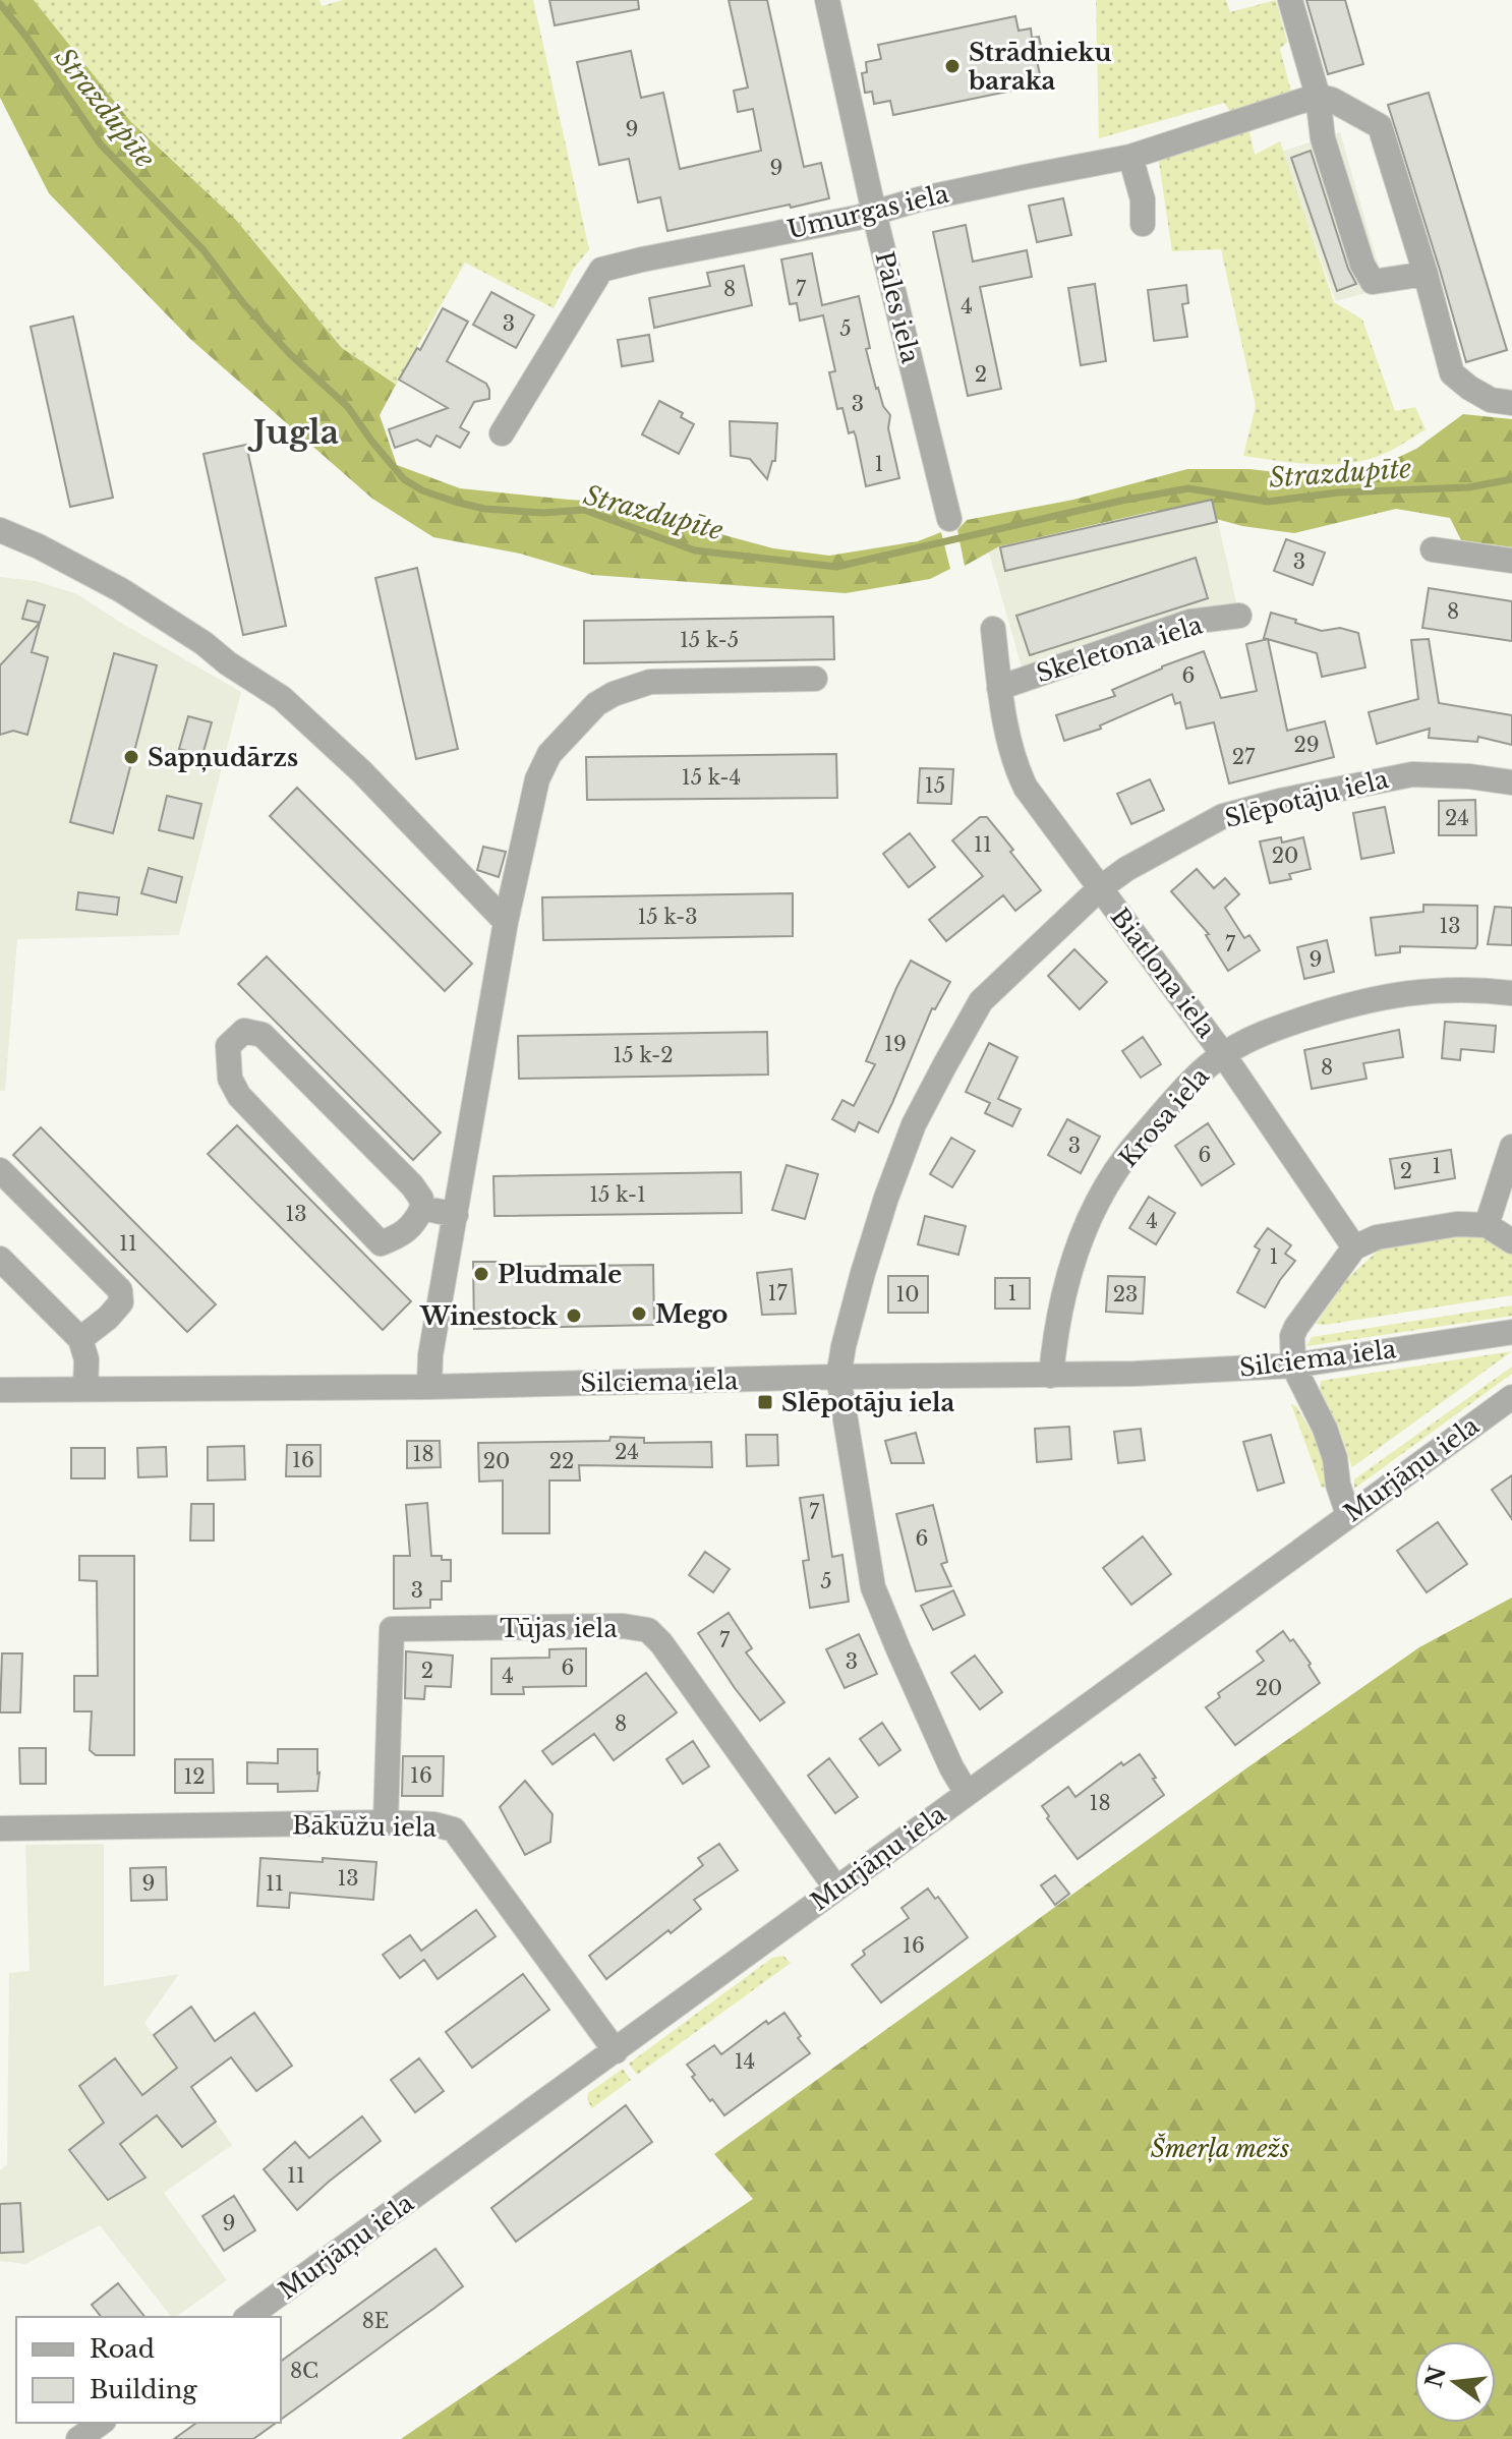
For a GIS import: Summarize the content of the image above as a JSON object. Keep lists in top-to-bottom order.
{
  "streets": {
    "street": [
      "Umurgas iela",
      "Pāles iela",
      "Skeletona iela",
      "Slēpotāju iela",
      "Biatlona iela",
      "Krosa iela",
      "Silciema iela",
      "Murjāņu iela",
      "Tūjas iela",
      "Bākūžu iela"
    ]
  },
  "crossings": [
    ["Umurgas iela", "Pāles iela"],
    ["Skeletona iela", "Biatlona iela"],
    ["Slēpotāju iela", "Biatlona iela"],
    ["Slēpotāju iela", "Silciema iela"],
    ["Slēpotāju iela", "Murjāņu iela"],
    ["Biatlona iela", "Krosa iela"],
    ["Krosa iela", "Silciema iela"],
    ["Murjāņu iela", "Tūjas iela"],
    ["Murjāņu iela", "Bākūžu iela"],
    ["Tūjas iela", "Bākūžu iela"]
  ],
  "districts": ["Jugla"],
  "water": ["Strazdupīte"],
  "parks": ["Šmerļa mežs"],
  "places": {
    "other": [
      "Strādnieku baraka",
      "Sapņudārzs",
      "Pludmale",
      "Mego",
      "Winestock"
    ],
    "transit": ["Slēpotāju iela"]
  },
  "house_numbers": [
    "9",
    "9",
    "8",
    "7",
    "4",
    "3",
    "5",
    "2",
    "3",
    "1",
    "3",
    "8",
    "15 k-5",
    "6",
    "29",
    "27",
    "15 k-4",
    "15",
    "24",
    "11",
    "20",
    "15 k-3",
    "13",
    "7",
    "9",
    "19",
    "15 k-2",
    "8",
    "3",
    "6",
    "1",
    "2",
    "15 k-1",
    "13",
    "4",
    "11",
    "1",
    "17",
    "1",
    "10",
    "23",
    "24",
    "18",
    "16",
    "20",
    "22",
    "7",
    "6",
    "5",
    "3",
    "7",
    "3",
    "6",
    "2",
    "4",
    "20",
    "8",
    "16",
    "12",
    "18",
    "13",
    "9",
    "11",
    "16",
    "14",
    "11",
    "9",
    "8E",
    "8C"
  ],
  "legend": ["Road", "Building"],
  "north": "left"
}
